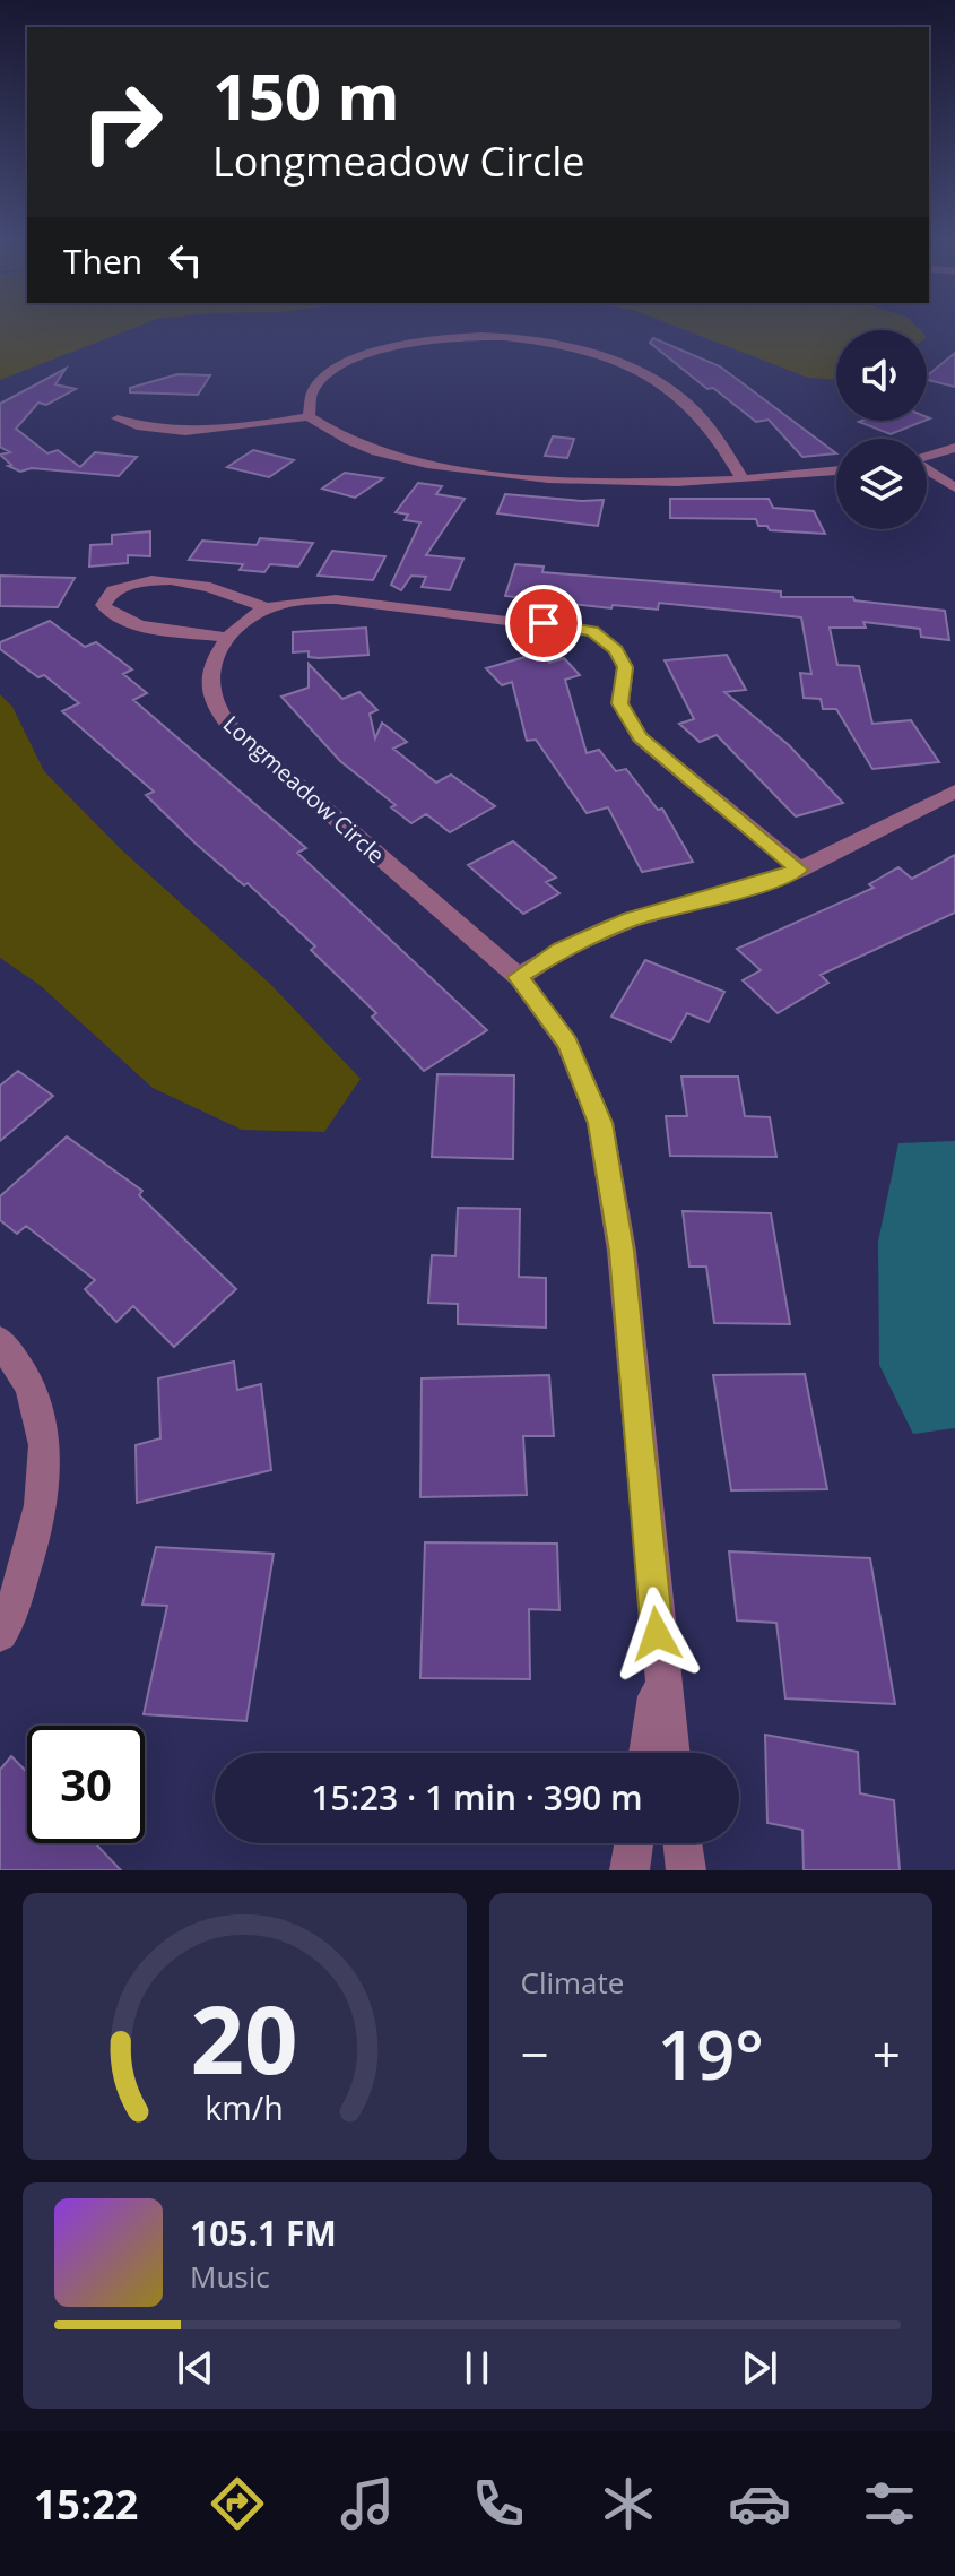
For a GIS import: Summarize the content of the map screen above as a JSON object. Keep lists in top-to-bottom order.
{
  "streets": {
    "street": ["Longmeadow Circle"]
  },
  "page": {
    "turn": ["150 m", "Longmeadow Circle"],
    "then": "Then",
    "limit": "30",
    "trip": "15:23 · 1 min · 390 m",
    "tile": "Climate",
    "heat": ["−", "19°", "+"],
    "song": ["105.1 FM", "Music"],
    "tabs": "15:22",
    "gauge": ["20", "km/h"]
  }
}
